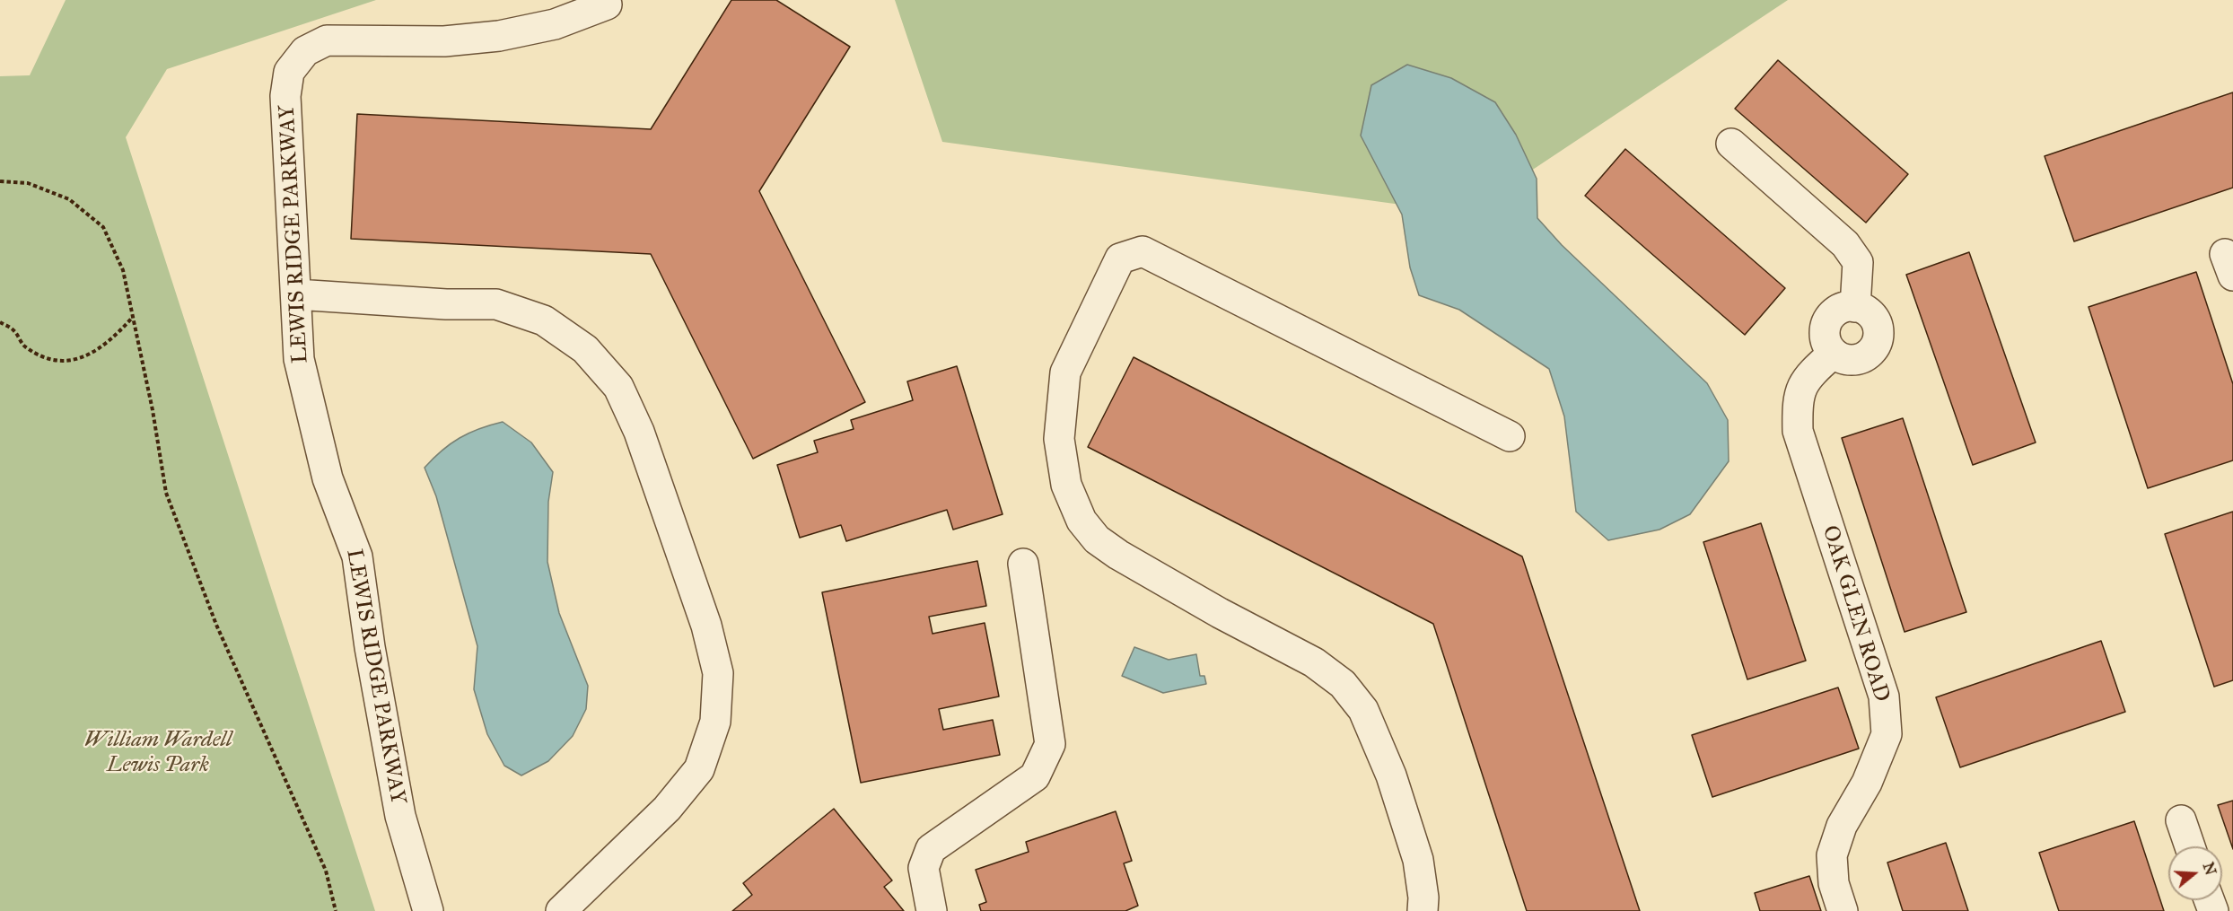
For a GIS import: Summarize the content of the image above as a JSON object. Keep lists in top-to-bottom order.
{
  "streets": {
    "street": ["LEWIS RIDGE PARKWAY", "OAK GLEN ROAD"]
  },
  "parks": ["William Wardell Lewis Park"],
  "north": "right"
}
